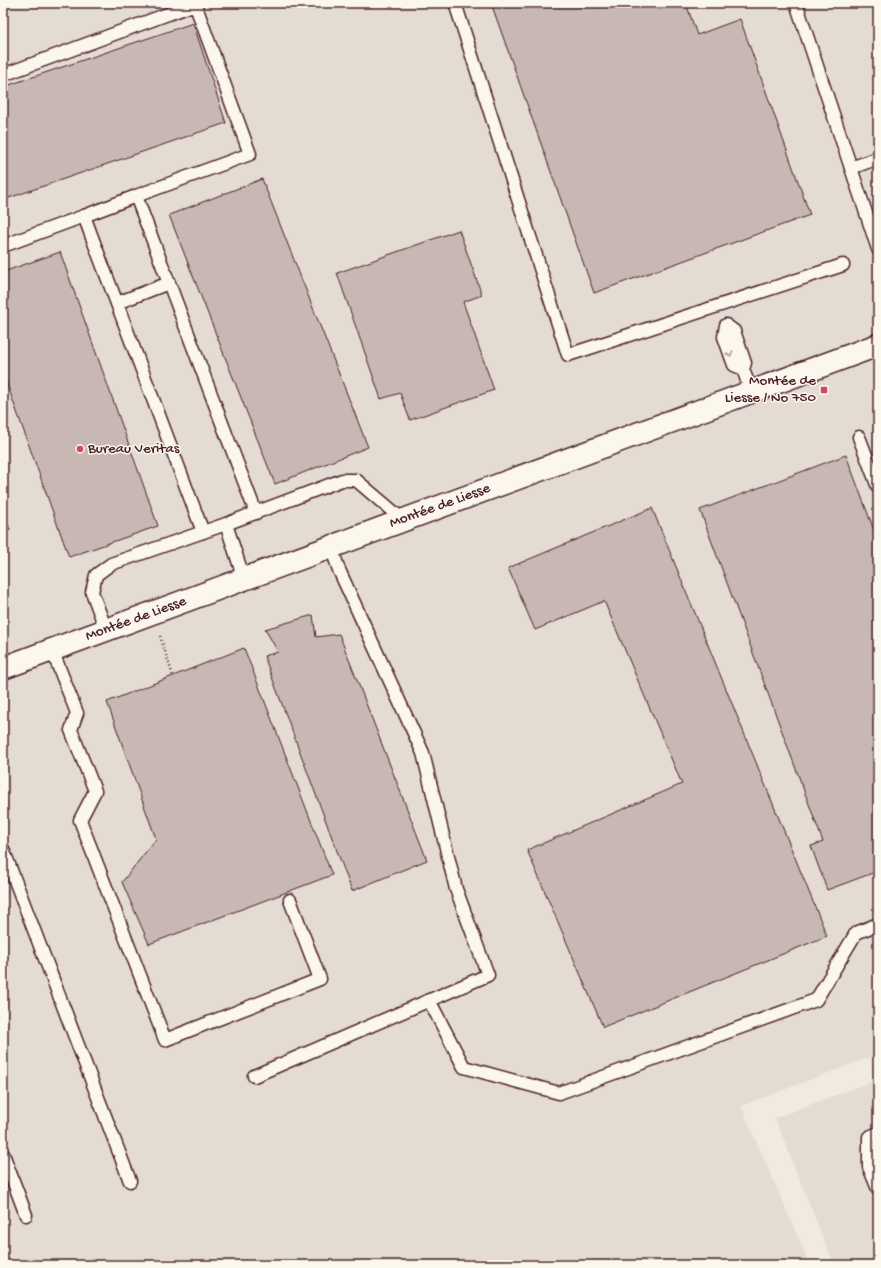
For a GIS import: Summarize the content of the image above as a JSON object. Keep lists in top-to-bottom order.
{
  "streets": {
    "street": ["Montée de Liesse"]
  },
  "places": {
    "transit": ["Montée de Liesse / No 750"],
    "other": ["Bureau Veritas"]
  }
}
